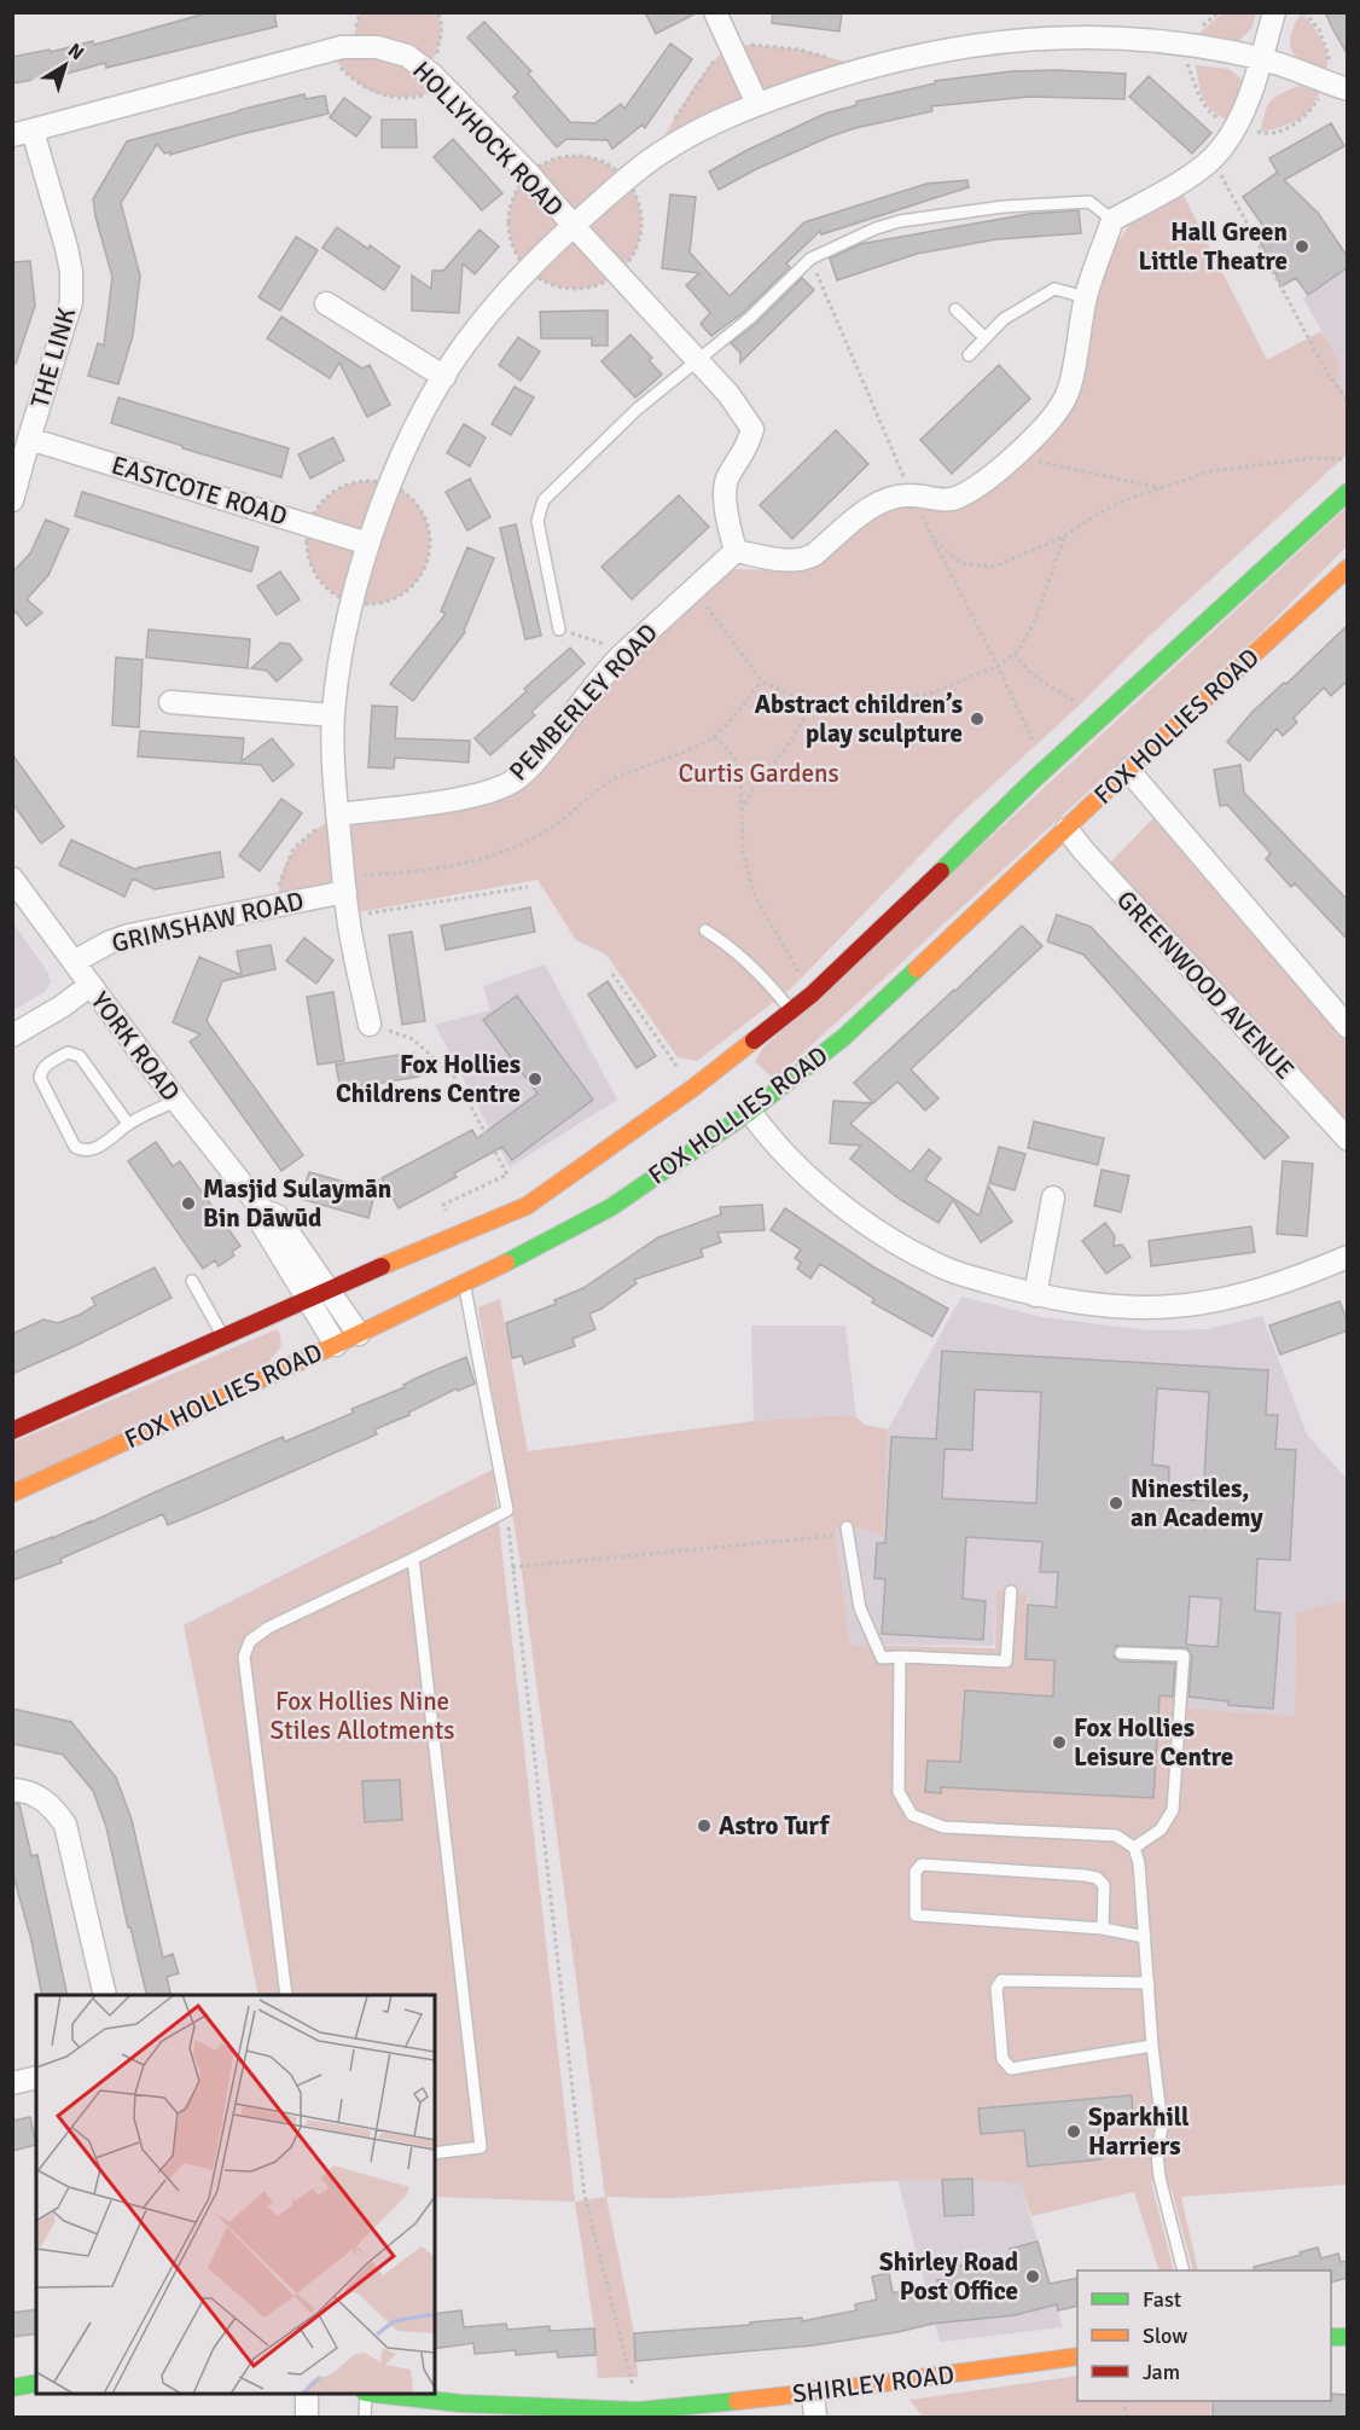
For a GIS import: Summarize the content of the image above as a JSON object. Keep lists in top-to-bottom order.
{
  "streets": {
    "main road": ["FOX HOLLIES ROAD", "SHIRLEY ROAD"],
    "street": [
      "HOLLYHOCK ROAD",
      "THE LINK",
      "EASTCOTE ROAD",
      "PEMBERLEY ROAD",
      "GRIMSHAW ROAD",
      "GREENWOOD AVENUE",
      "YORK ROAD"
    ]
  },
  "crossings": [
    ["HOLLYHOCK ROAD", "THE LINK"],
    ["HOLLYHOCK ROAD", "PEMBERLEY ROAD"],
    ["THE LINK", "EASTCOTE ROAD"],
    ["FOX HOLLIES ROAD", "GREENWOOD AVENUE"],
    ["FOX HOLLIES ROAD", "YORK ROAD"],
    ["GRIMSHAW ROAD", "YORK ROAD"]
  ],
  "parks": ["Curtis Gardens", "Fox Hollies Nine Stiles Allotments"],
  "places": [
    "Hall Green Little Theatre",
    "Abstract children’s play sculpture",
    "Fox Hollies Childrens Centre",
    "Masjid Sulaymān Bin Dāwūd",
    "Ninestiles, an Academy",
    "Fox Hollies Leisure Centre",
    "Astro Turf",
    "Sparkhill Harriers",
    "Shirley Road Post Office"
  ],
  "legend": ["Fast", "Slow", "Jam"],
  "north": "top right"
}
